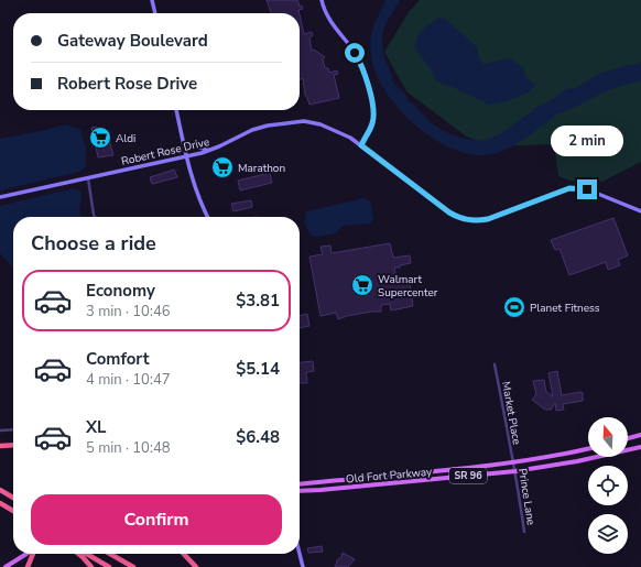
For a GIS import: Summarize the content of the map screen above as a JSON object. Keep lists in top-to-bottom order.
{
  "streets": {
    "main road": ["Old Fort Parkway", "SR 96"],
    "street": ["Robert Rose Drive", "Market Place", "Prince Lane"]
  },
  "crossings": [
    ["Market Place", "Old Fort Parkway"],
    ["Market Place", "Prince Lane"],
    ["Old Fort Parkway", "Prince Lane"]
  ],
  "places": {
    "supermarket": ["Aldi", "Marathon", "Walmart Supercenter"],
    "sports": ["Planet Fitness"]
  },
  "north": "top",
  "page": {
    "banner": ["Gateway Boulevard", "Robert Rose Drive"],
    "bubble": "2 min",
    "heading": "Choose a ride",
    "list": [
      {
        "name": "Economy",
        "note": "3 min · 10:46",
        "value": "$3.81"
      },
      {
        "name": "Comfort",
        "note": "4 min · 10:47",
        "value": "$5.14"
      },
      {
        "name": "XL",
        "note": "5 min · 10:48",
        "value": "$6.48"
      }
    ],
    "buttons": "Confirm"
  }
}
